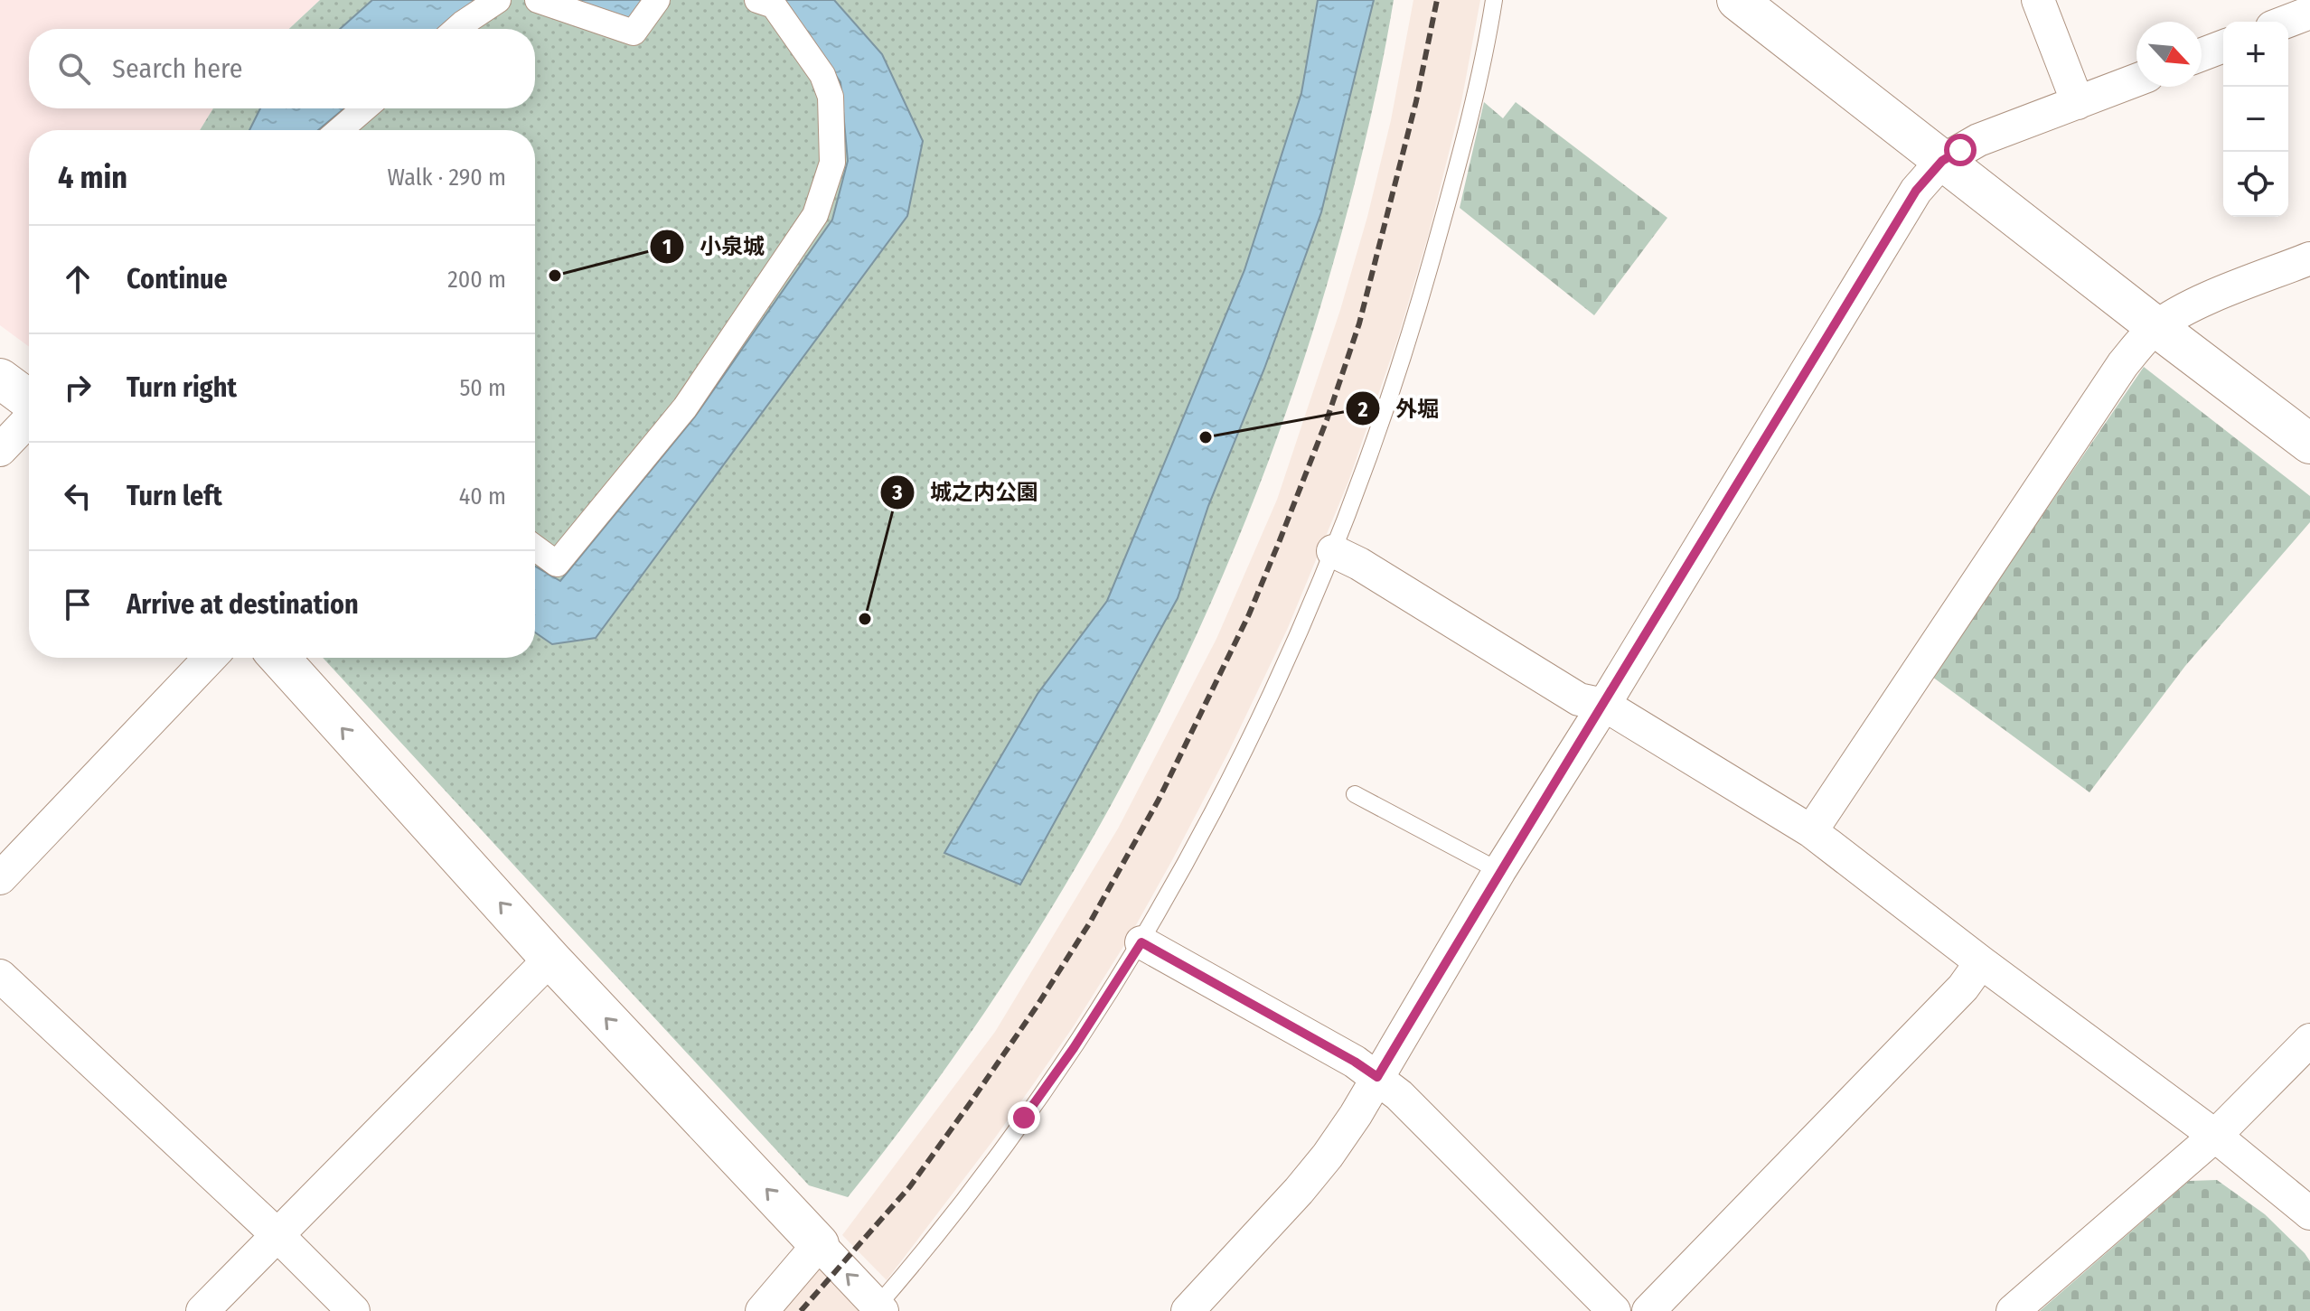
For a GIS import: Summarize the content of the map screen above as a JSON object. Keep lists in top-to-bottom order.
{
  "places": ["小泉城", "外堀", "城之内公園"],
  "north": "bottom right",
  "page": {
    "map_buttons": ["+", "−"],
    "search": "Search here",
    "heading": ["4 min", "Walk · 290 m"],
    "list": [
      ["Continue", "200 m"],
      ["Turn right", "50 m"],
      ["Turn left", "40 m"],
      "Arrive at destination"
    ]
  }
}
